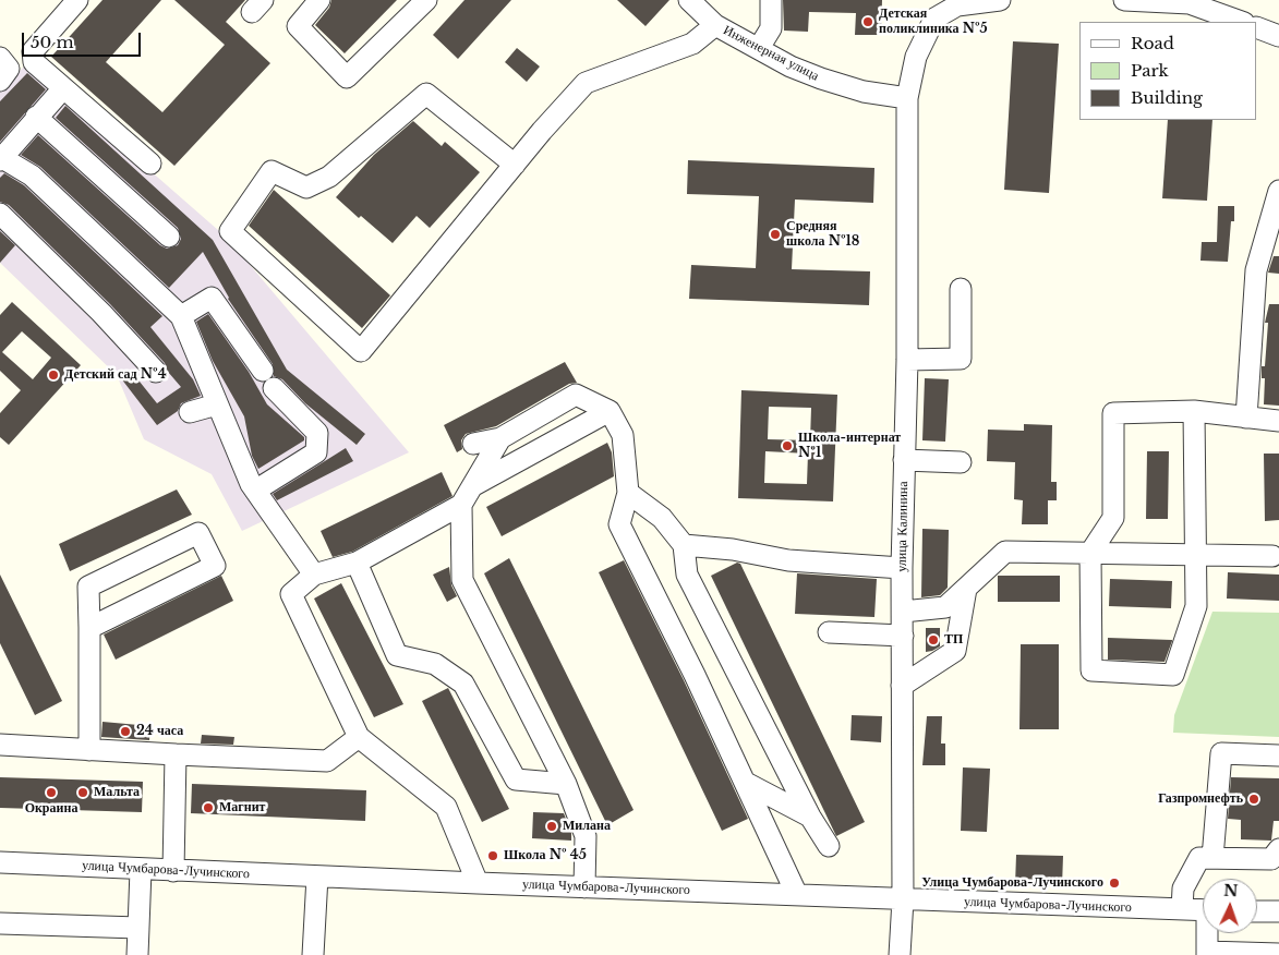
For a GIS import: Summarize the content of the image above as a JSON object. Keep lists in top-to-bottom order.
{
  "streets": {
    "street": ["Инженерная улица", "улица Калинина", "улица Чумбарова-Лучинского"]
  },
  "crossings": [
    ["Инженерная улица", "улица Калинина"],
    ["улица Калинина", "улица Чумбарова-Лучинского"]
  ],
  "places": [
    "Детская поликлиника №5",
    "Средняя школа №18",
    "Детский сад №4",
    "Школа-интернат №1",
    "ТП",
    "24 часа",
    "Окраина",
    "Мальта",
    "Газпромнефть",
    "Магнит",
    "Милана",
    "Школа № 45",
    "Улица Чумбарова-Лучинского"
  ],
  "legend": ["Road", "Park", "Building"],
  "scale_bar": "50 m",
  "north": "top"
}
